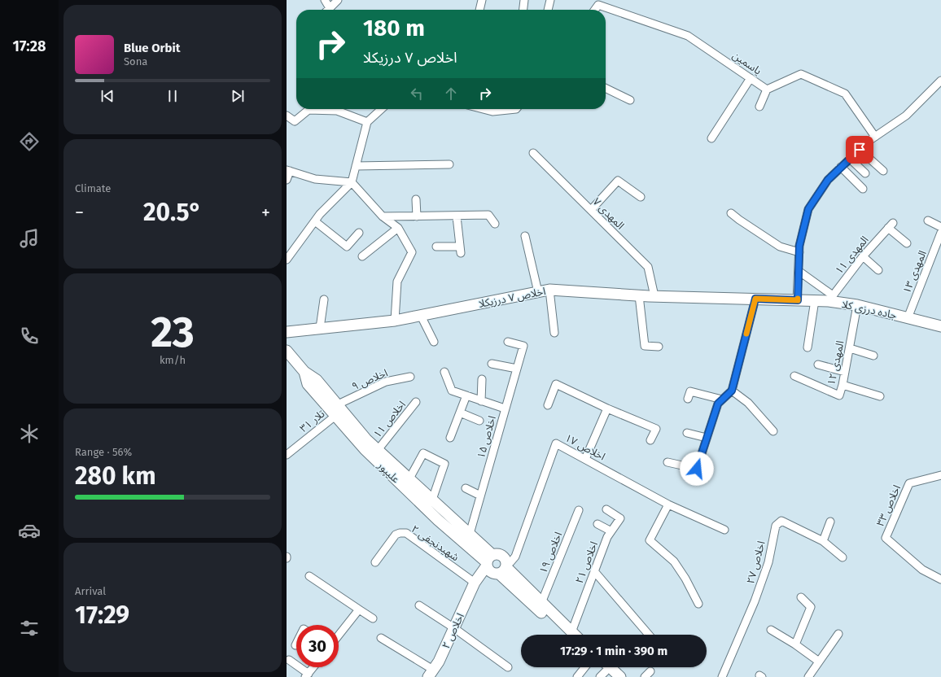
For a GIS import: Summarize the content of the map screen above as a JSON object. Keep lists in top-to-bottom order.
{
  "streets": {
    "main road": [
      "اخلاص ۷ درزیکلا",
      "جاده درزی کلا",
      "علیپور",
      "اخلاص ۲"
    ],
    "street": [
      "یاسمین",
      "المهدی ۷",
      "المهدی ۱۱",
      "المهدی ۱۳",
      "المهدی ۱۲",
      "اخلاص ۹",
      "اخلاص ۱۱",
      "تلار ۳۱",
      "اخلاص ۱۵",
      "اخلاص ۱۷",
      "اخلاص ۳۳",
      "شهیدنجفی ۲",
      "اخلاص ۱۹",
      "اخلاص ۲۱",
      "اخلاص ۲۷"
    ]
  },
  "crossings": [
    ["المهدی ۷", "اخلاص ۷ درزیکلا"],
    ["المهدی ۱۱", "جاده درزی کلا"],
    ["المهدی ۱۳", "جاده درزی کلا"],
    ["اخلاص ۷ درزیکلا", "جاده درزی کلا"],
    ["جاده درزی کلا", "المهدی ۱۲"],
    ["اخلاص ۹", "علیپور"],
    ["اخلاص ۱۱", "علیپور"],
    ["تلار ۳۱", "علیپور"],
    ["اخلاص ۱۵", "علیپور"],
    ["اخلاص ۱۷", "علیپور"],
    ["اخلاص ۱۷", "اخلاص ۲"],
    ["علیپور", "اخلاص ۱۹"],
    ["علیپور", "اخلاص ۲"],
    ["شهیدنجفی ۲", "اخلاص ۲"]
  ],
  "page": {
    "tabs": "17:28",
    "turn": ["180 m", "اخلاص ۷ درزیکلا"],
    "song": ["Blue Orbit", "Sona"],
    "tile": [
      "Climate",
      ["23", "km/h"],
      ["Range · 56%", "280 km"],
      ["Arrival", "17:29"]
    ],
    "heat": ["−", "20.5°", "+"],
    "limit": "30",
    "trip": "17:29 · 1 min · 390 m"
  }
}
